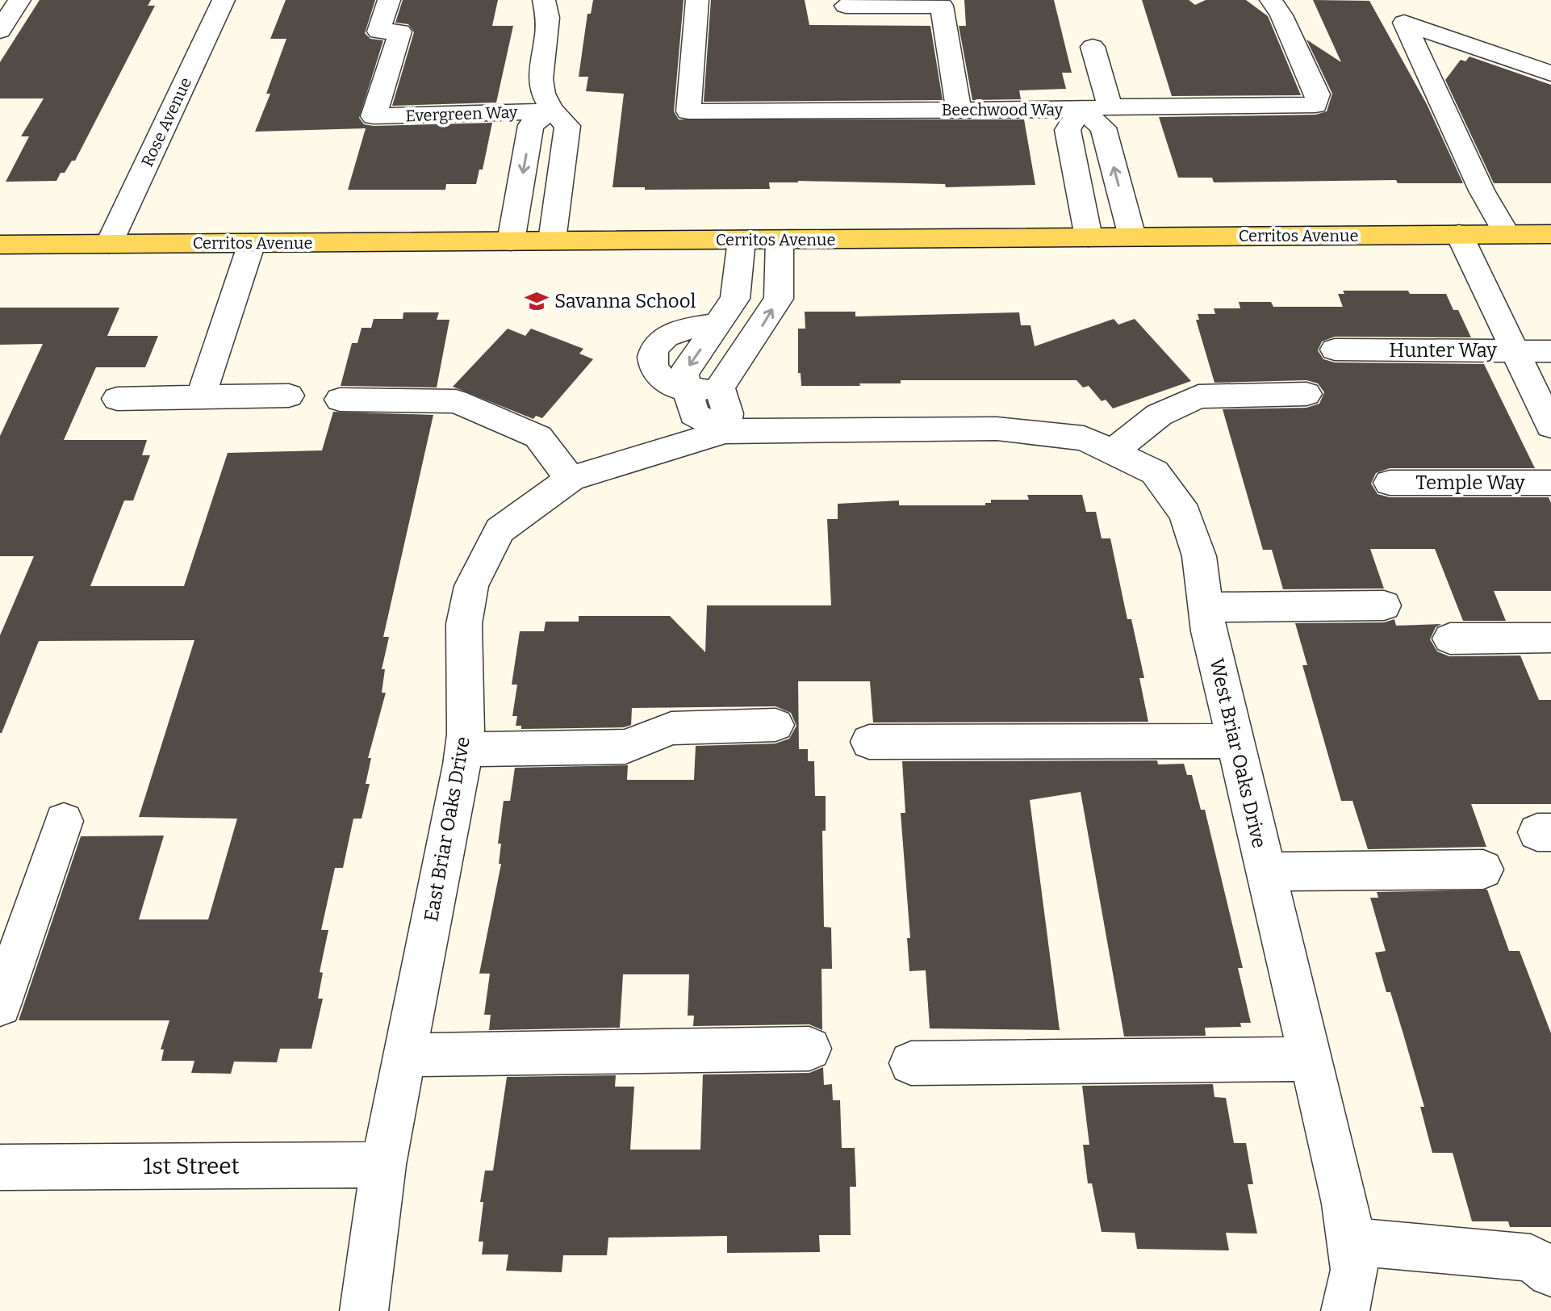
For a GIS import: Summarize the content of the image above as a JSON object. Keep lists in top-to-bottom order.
{
  "streets": {
    "main road": ["Cerritos Avenue"],
    "street": [
      "Beechwood Way",
      "Evergreen Way",
      "Rose Avenue",
      "Hunter Way",
      "Temple Way",
      "West Briar Oaks Drive",
      "East Briar Oaks Drive",
      "1st Street"
    ]
  },
  "crossings": [
    ["Rose Avenue", "Cerritos Avenue"],
    ["West Briar Oaks Drive", "East Briar Oaks Drive"],
    ["East Briar Oaks Drive", "1st Street"]
  ],
  "places": {
    "school or university": ["Savanna School"]
  }
}
